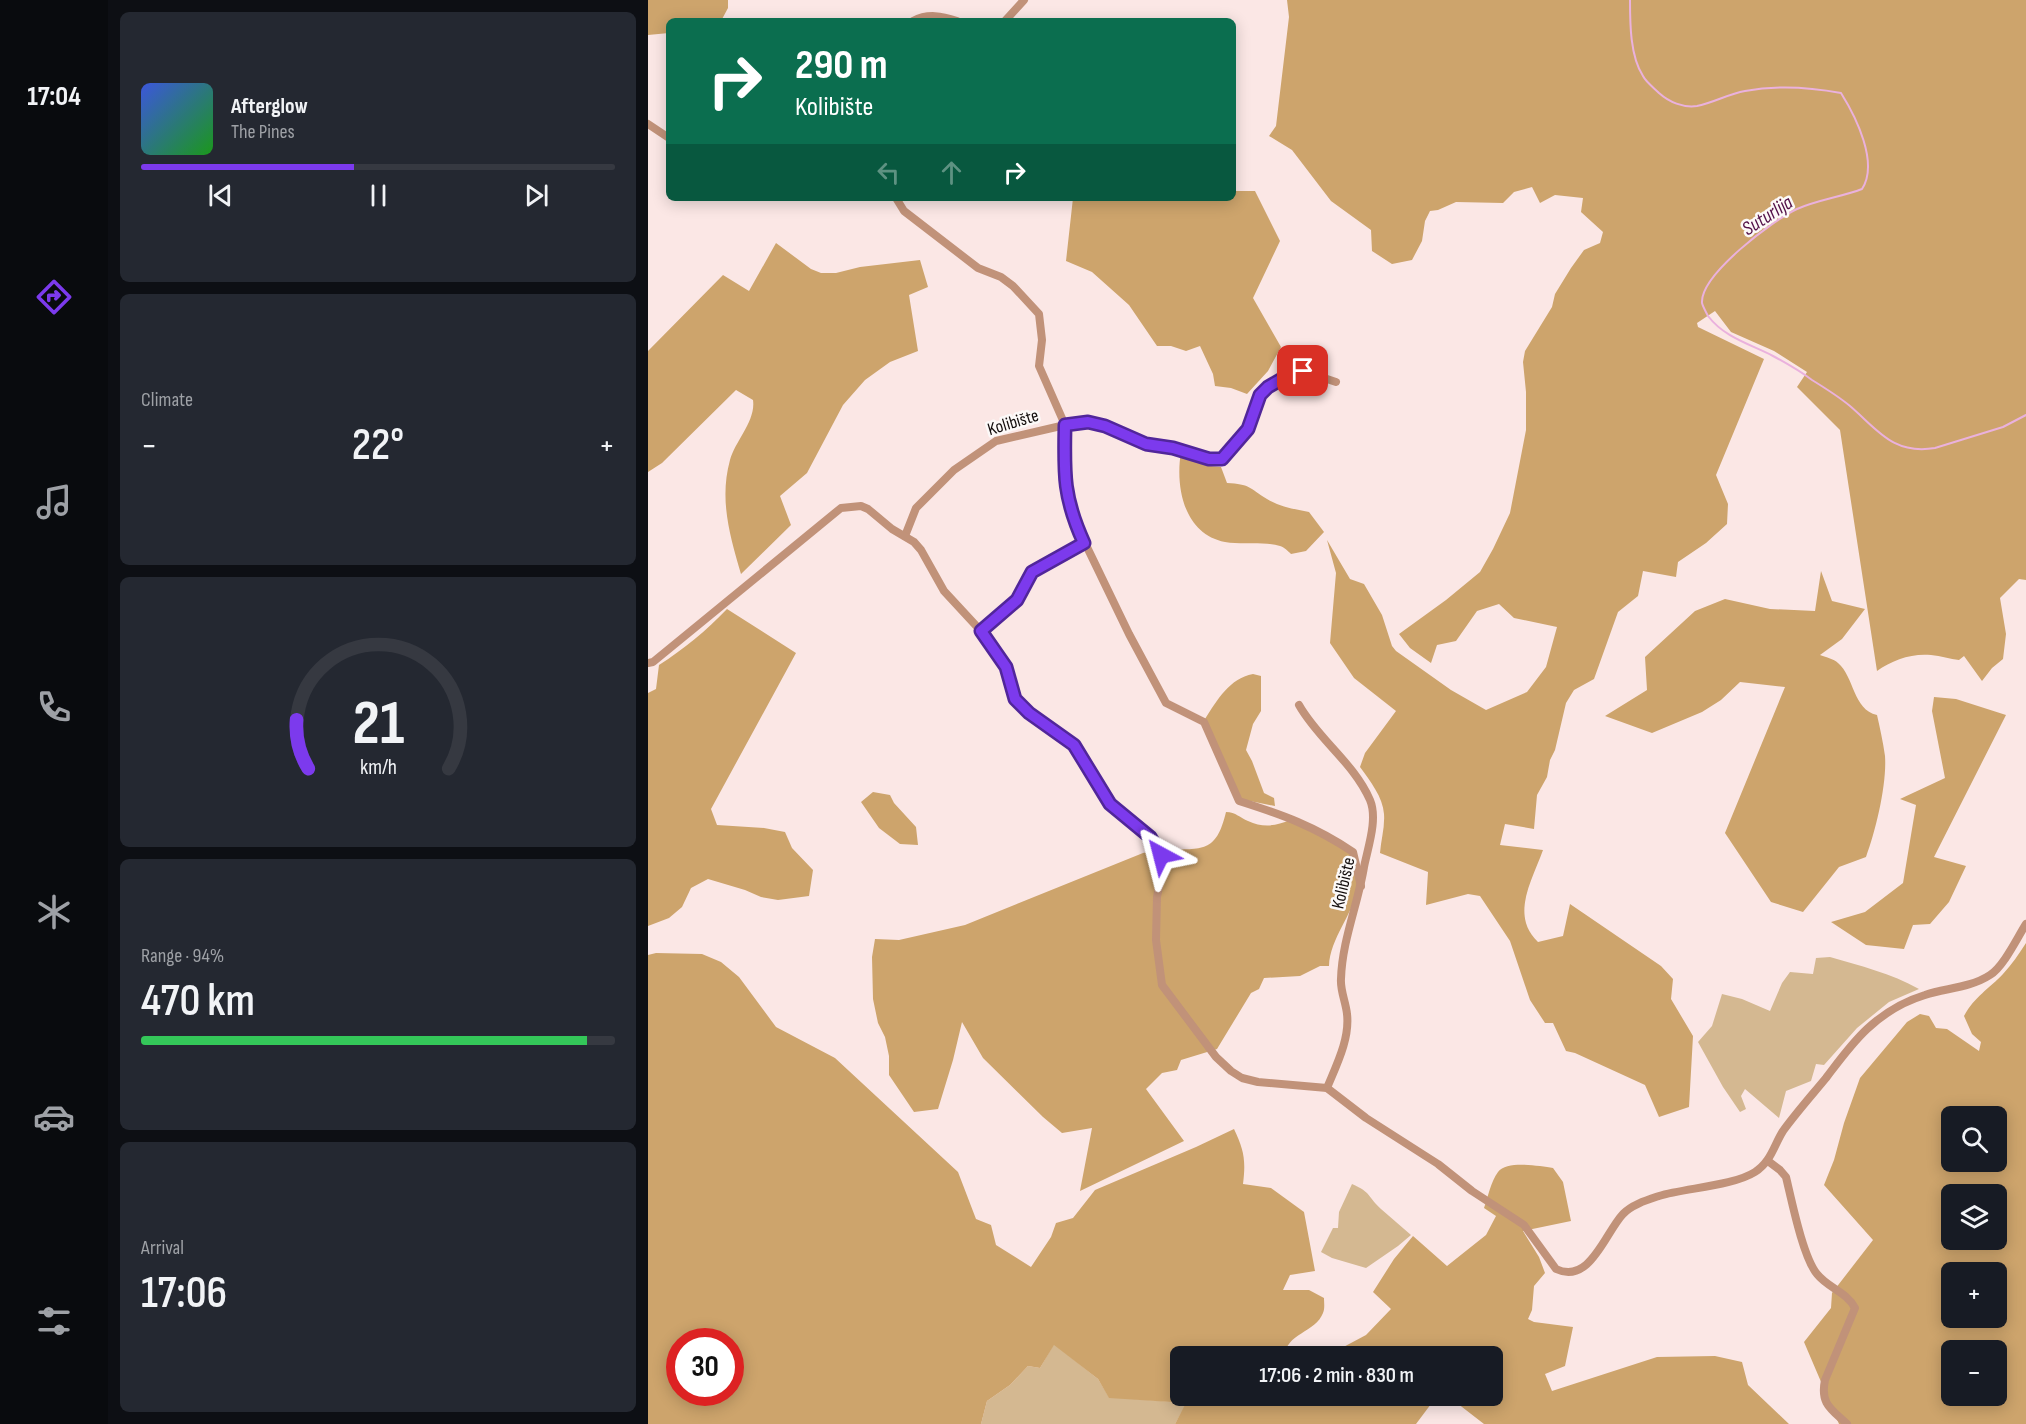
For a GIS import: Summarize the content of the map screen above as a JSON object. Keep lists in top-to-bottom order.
{
  "streets": {
    "street": ["Kolibište"]
  },
  "water": ["Suturlija"],
  "page": {
    "tabs": "17:04",
    "turn": ["290 m", "Kolibište"],
    "song": ["Afterglow", "The Pines"],
    "tile": [
      "Climate",
      ["Range · 94%", "470 km"],
      ["Arrival", "17:06"]
    ],
    "heat": ["−", "22°", "+"],
    "map_buttons": ["+", "−"],
    "limit": "30",
    "trip": "17:06 · 2 min · 830 m",
    "gauge": ["21", "km/h"]
  }
}
